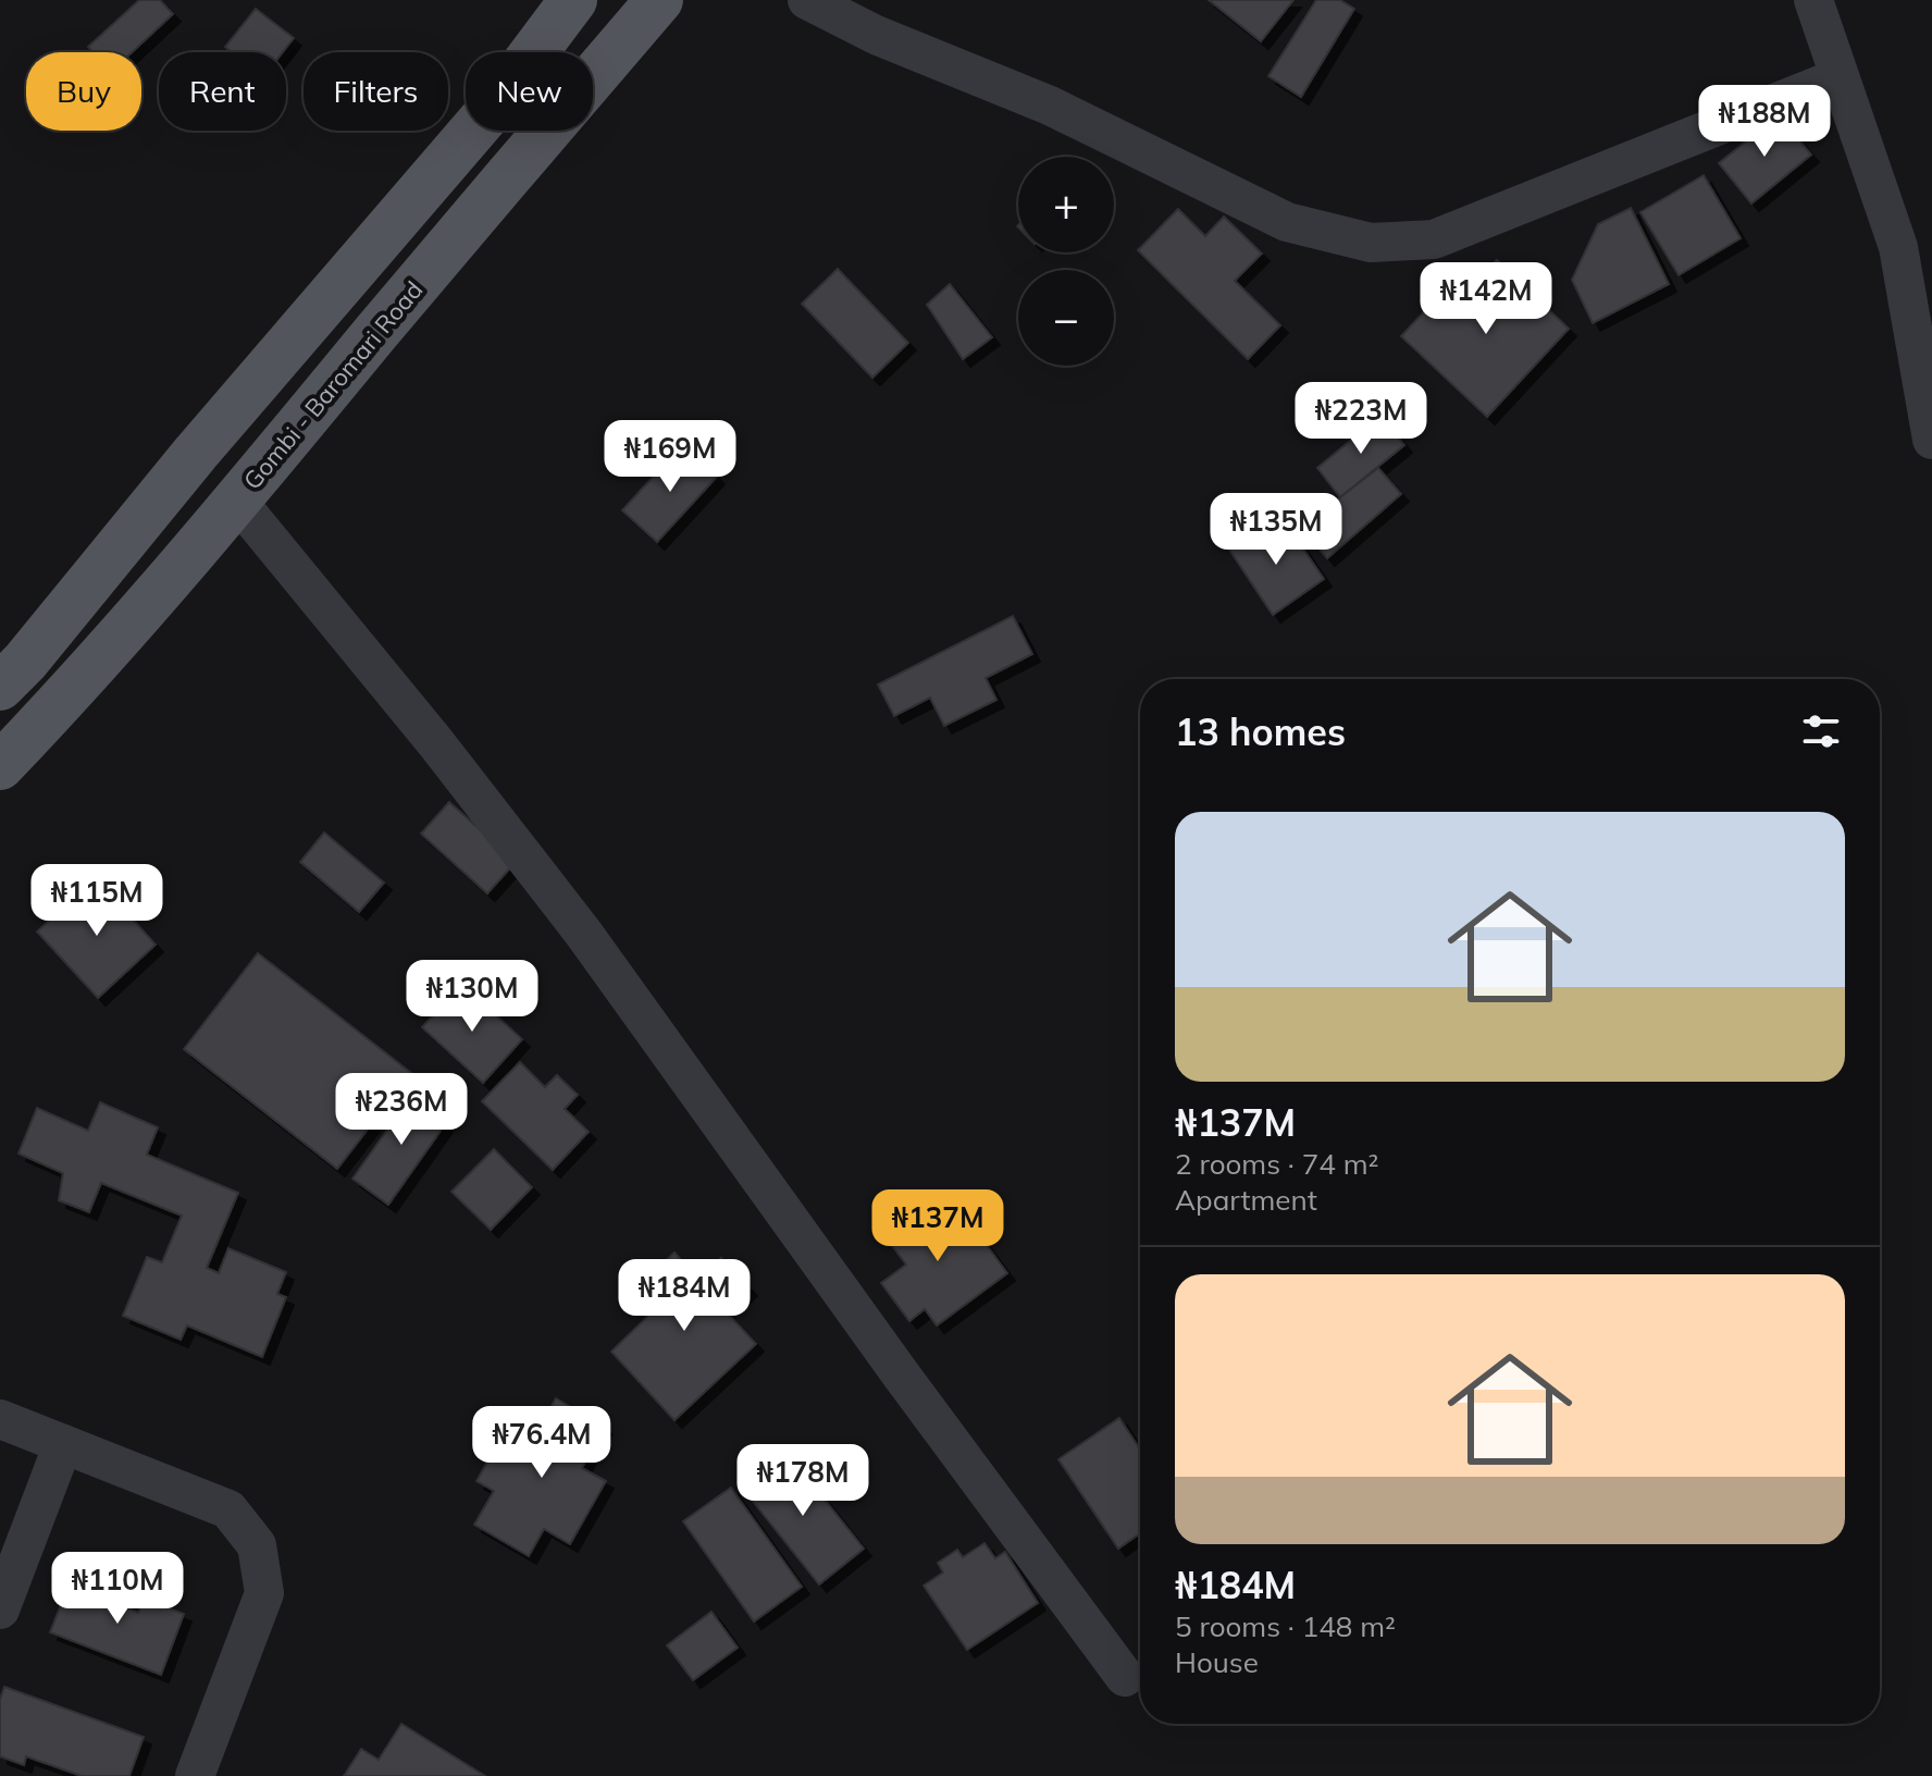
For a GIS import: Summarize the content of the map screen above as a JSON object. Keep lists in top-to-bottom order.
{
  "streets": {
    "main road": ["Gombi - Baromari Road"]
  },
  "page": {
    "chip": [
      "Buy",
      "Rent",
      "Filters",
      "New"
    ],
    "price": [
      "₦188M",
      "₦142M",
      "₦223M",
      "₦169M",
      "₦135M",
      "₦115M",
      "₦130M",
      "₦236M",
      "₦137M",
      "₦184M",
      "₦76.4M",
      "₦178M",
      "₦110M"
    ],
    "map_buttons": ["+", "−"],
    "heading": "13 homes",
    "list": [
      {
        "name": "₦137M",
        "note": "2 rooms · 74 m² · Apartment"
      },
      {
        "name": "₦184M",
        "note": "5 rooms · 148 m² · House"
      }
    ]
  }
}
